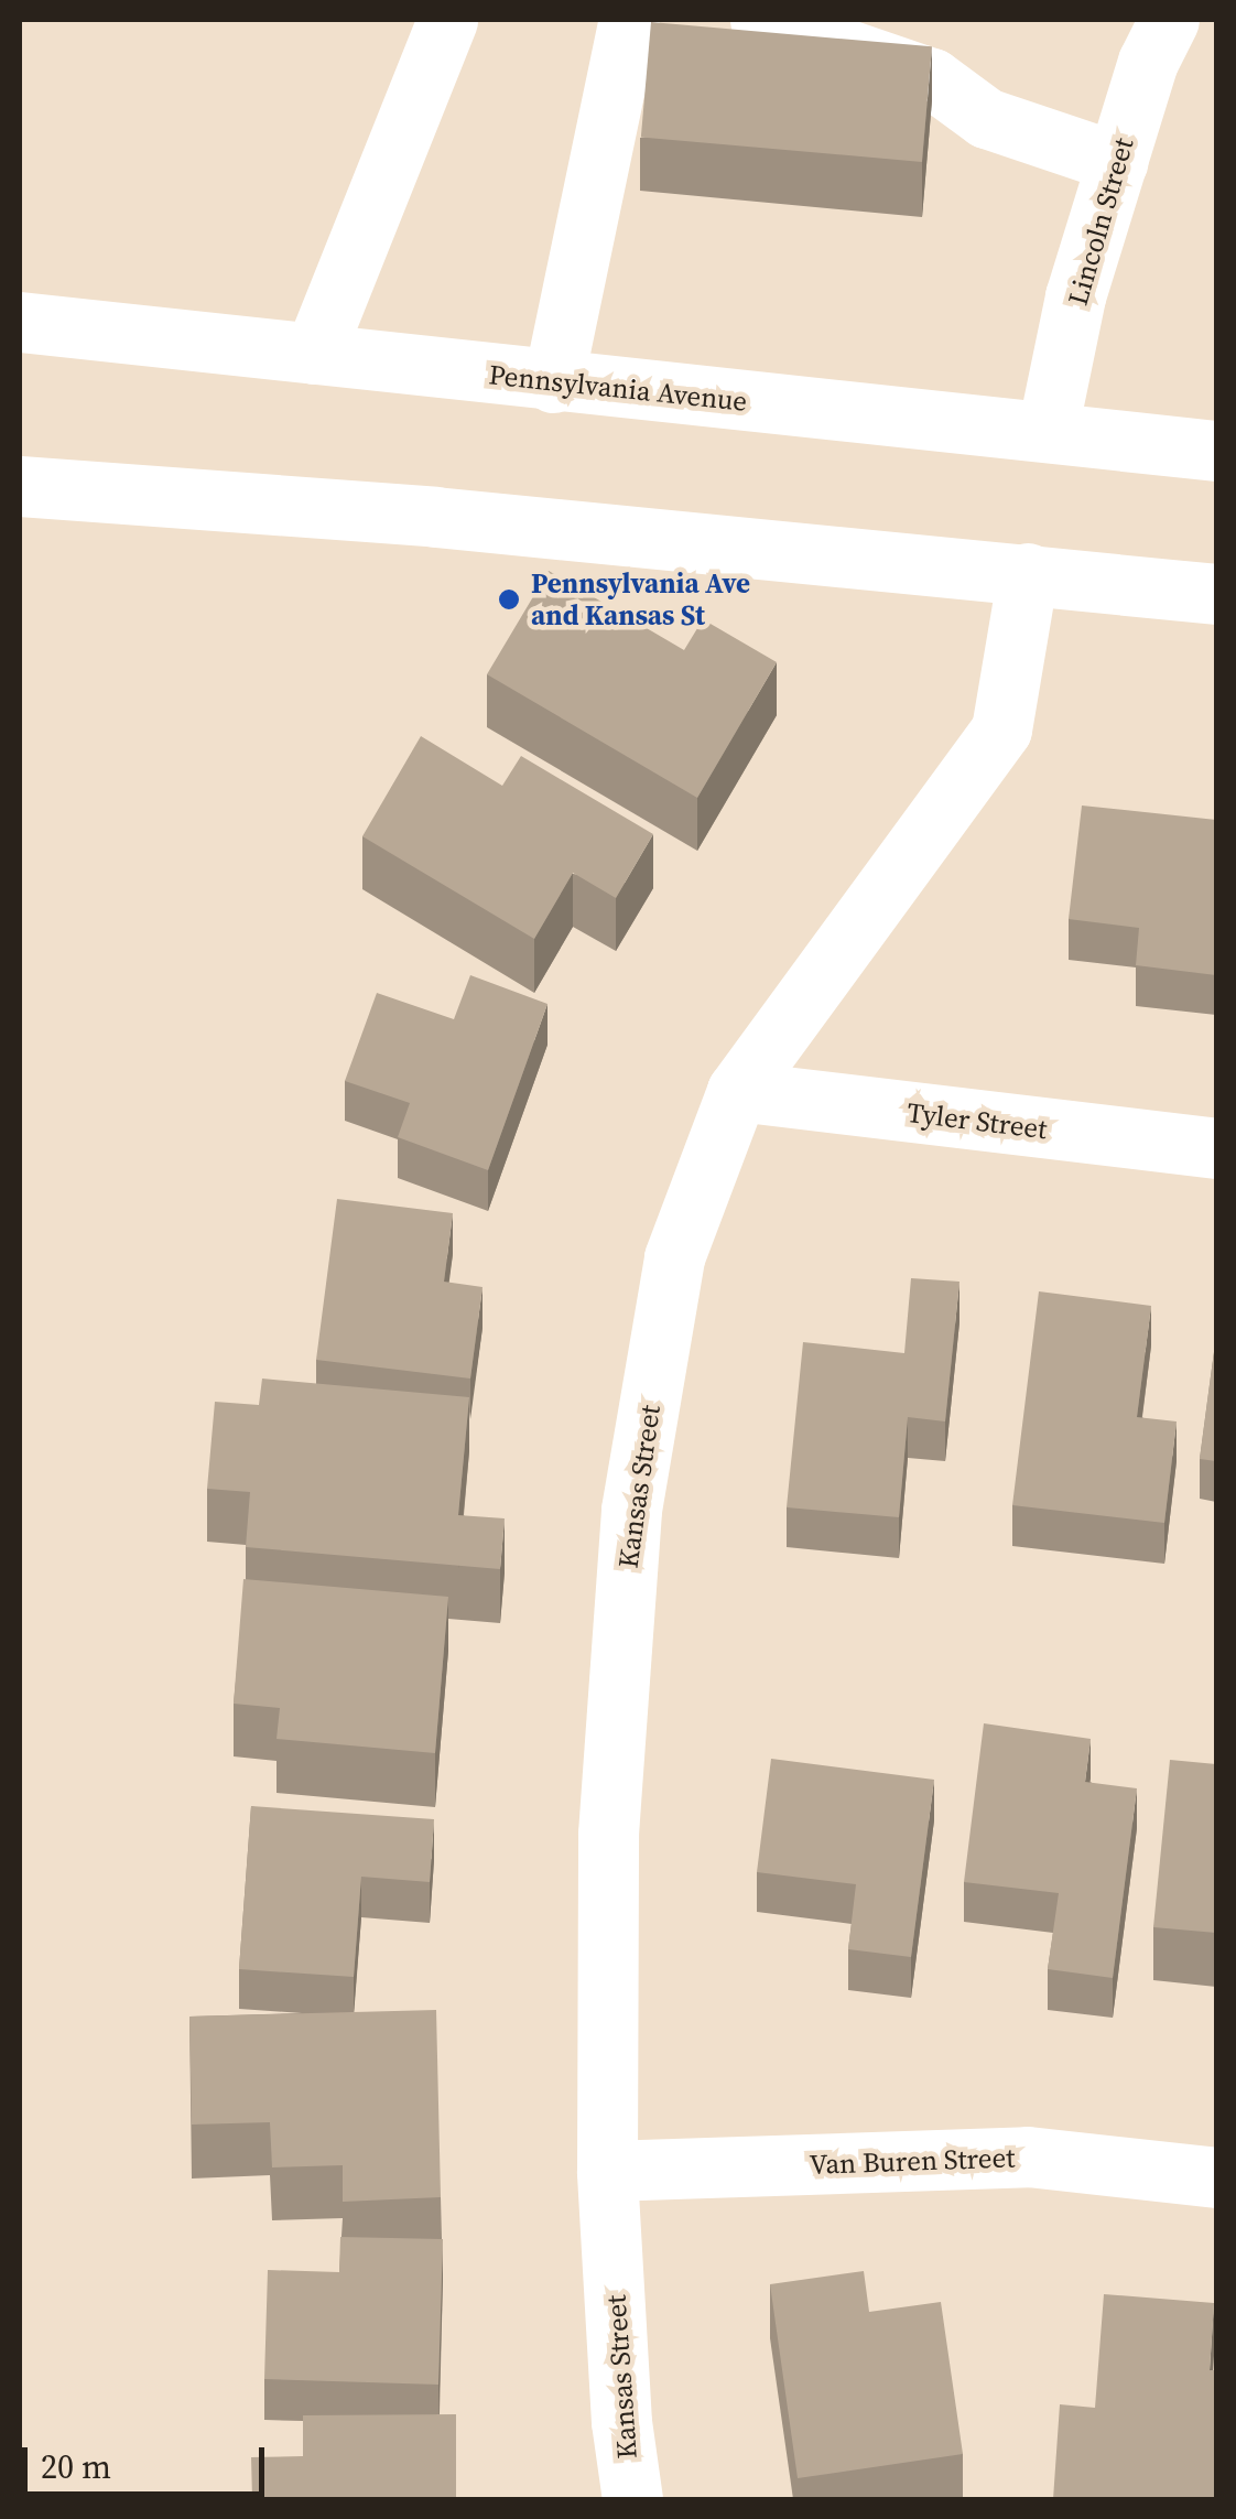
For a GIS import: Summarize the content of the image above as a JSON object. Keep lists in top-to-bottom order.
{
  "streets": {
    "street": [
      "Lincoln Street",
      "Pennsylvania Avenue",
      "Tyler Street",
      "Kansas Street",
      "Van Buren Street"
    ]
  },
  "crossings": [
    ["Lincoln Street", "Pennsylvania Avenue"],
    ["Tyler Street", "Kansas Street"],
    ["Kansas Street", "Van Buren Street"]
  ],
  "places": ["Pennsylvania Ave and Kansas St"],
  "scale_bar": "20 m"
}
